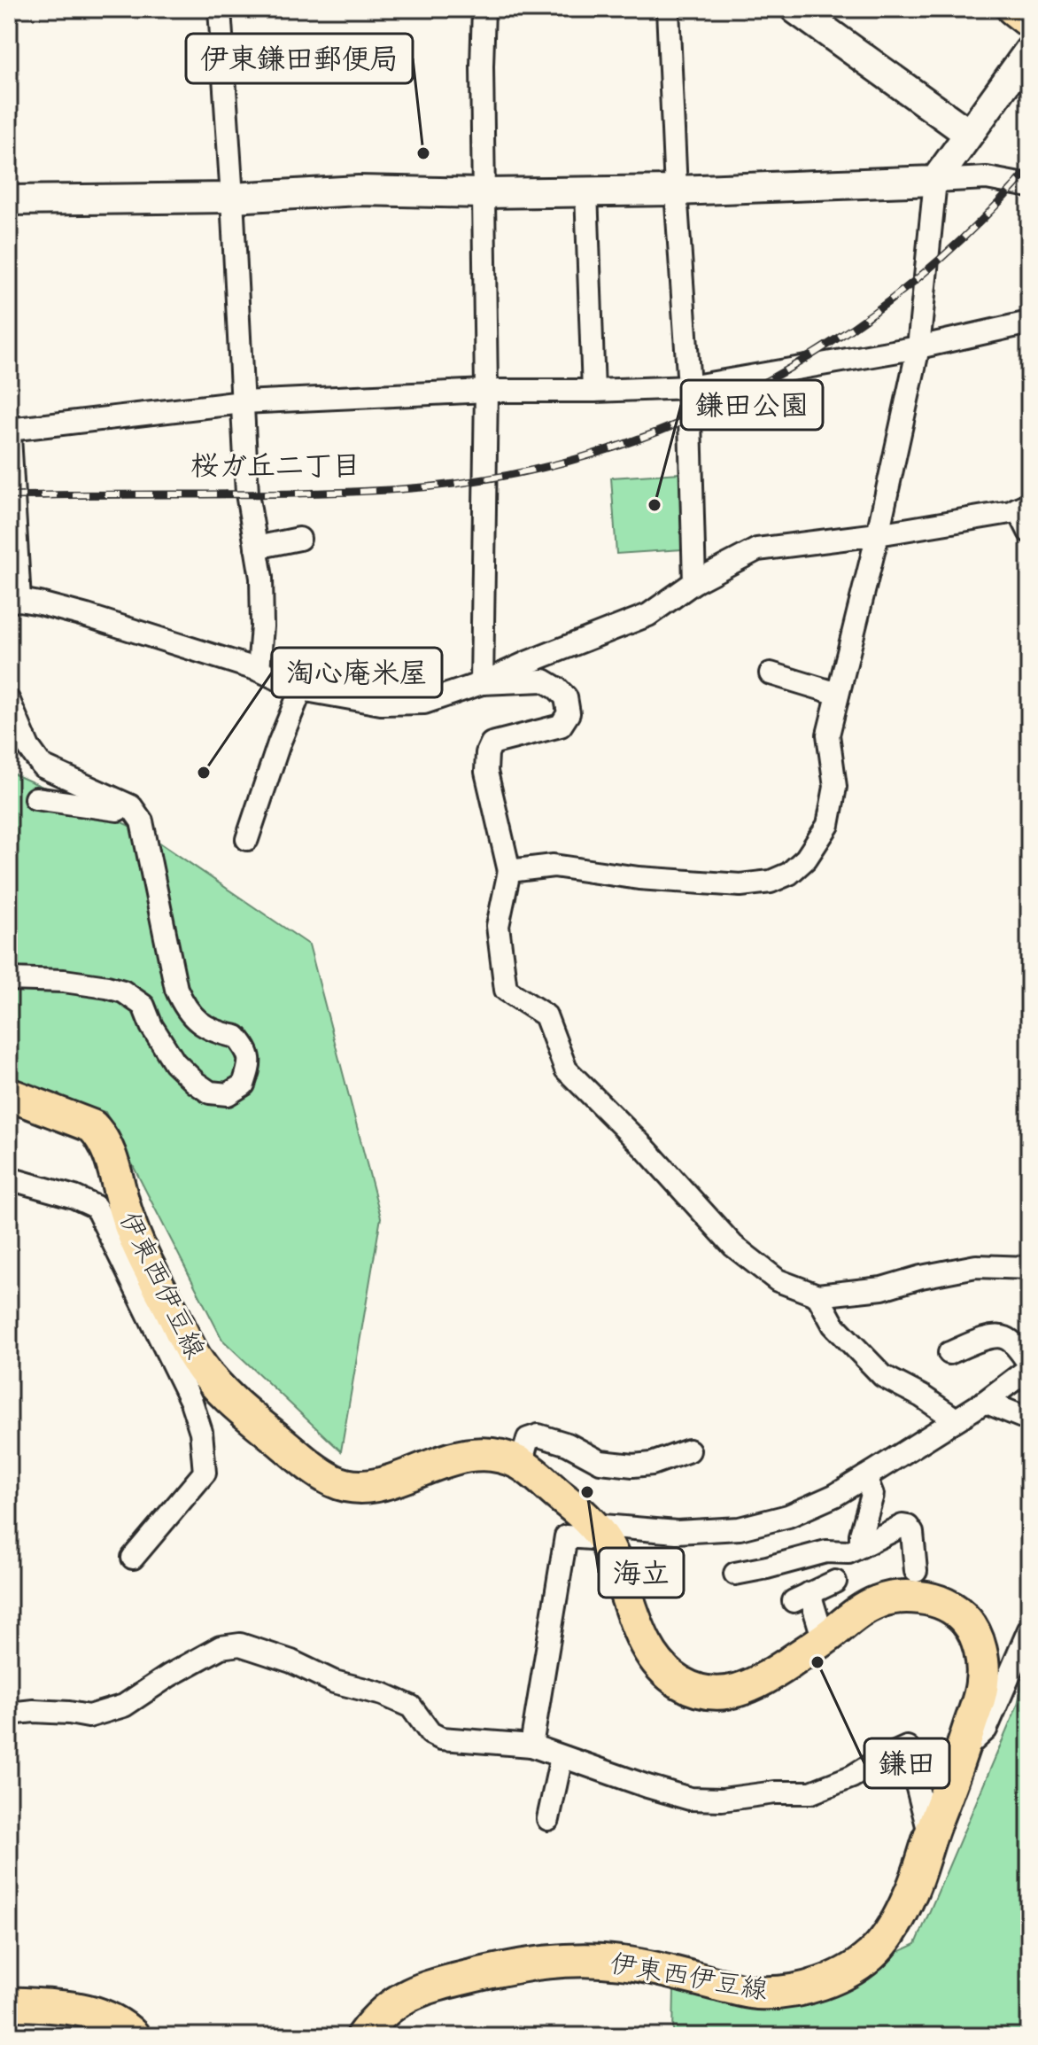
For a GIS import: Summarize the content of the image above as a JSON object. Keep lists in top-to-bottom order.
{
  "streets": {
    "main road": ["伊東西伊豆線"]
  },
  "districts": ["桜ガ丘二丁目"],
  "places": [
    "伊東鎌田郵便局",
    "鎌田公園",
    "淘心庵米屋",
    "海立",
    "鎌田"
  ]
}
